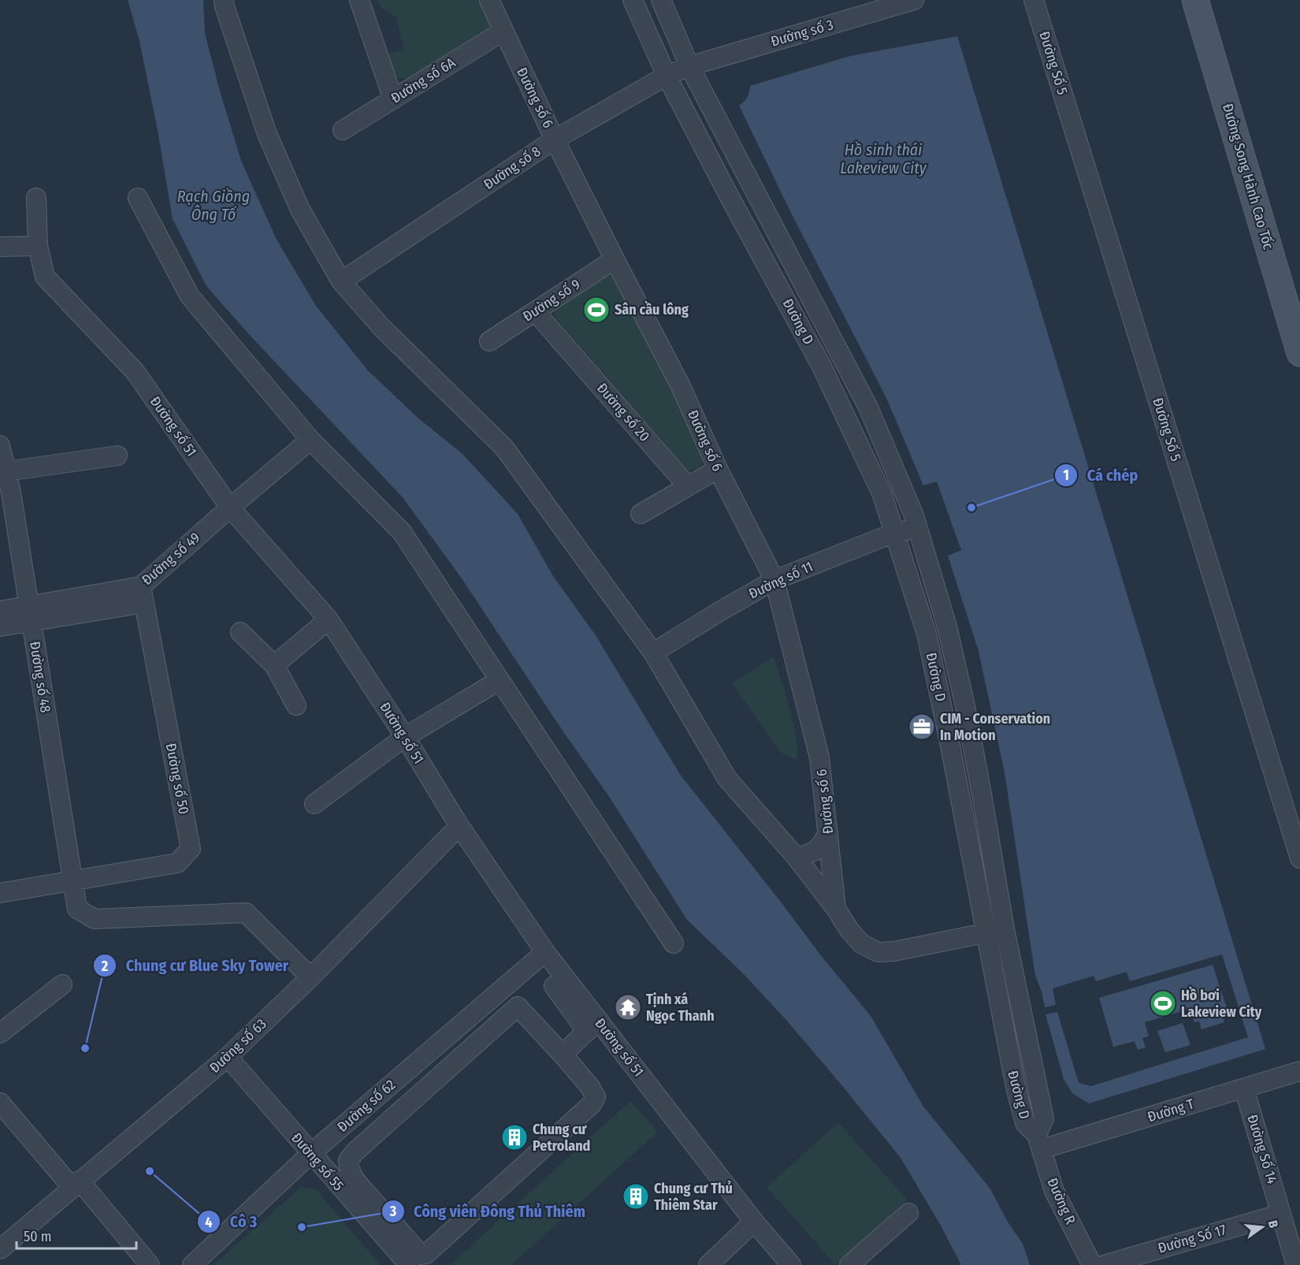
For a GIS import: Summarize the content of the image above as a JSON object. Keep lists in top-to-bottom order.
{
  "streets": {
    "main road": ["Đường Song Hành Cao Tốc"],
    "street": [
      "Đường số 3",
      "Đường Số 5",
      "Đường số 6A",
      "Đường số 6",
      "Đường số 8",
      "Đường số 9",
      "Đường D",
      "Đường số 20",
      "Đường số 51",
      "Đường số 49",
      "Đường số 11",
      "Đường số 48",
      "Đường số 50",
      "Đường số 63",
      "Đường số 62",
      "Đường T",
      "Đường Số 14",
      "Đường số 55",
      "Đường R",
      "Đường Số 17"
    ]
  },
  "crossings": [
    ["Đường số 3", "Đường số 8"],
    ["Đường số 3", "Đường D"],
    ["Đường số 6A", "Đường số 6"],
    ["Đường số 6", "Đường số 8"],
    ["Đường số 6", "Đường số 9"],
    ["Đường số 6", "Đường số 11"],
    ["Đường số 8", "Đường D"],
    ["Đường số 9", "Đường số 20"],
    ["Đường D", "Đường số 11"],
    ["Đường D", "Đường T"],
    ["Đường D", "Đường R"],
    ["Đường số 51", "Đường số 49"],
    ["Đường số 51", "Đường số 63"],
    ["Đường số 51", "Đường số 62"],
    ["Đường số 49", "Đường số 48"],
    ["Đường số 49", "Đường số 50"],
    ["Đường số 48", "Đường số 50"],
    ["Đường số 48", "Đường số 63"],
    ["Đường số 63", "Đường số 55"],
    ["Đường số 62", "Đường số 55"],
    ["Đường T", "Đường Số 14"],
    ["Đường T", "Đường R"],
    ["Đường Số 14", "Đường Số 17"]
  ],
  "water": ["Hồ sinh thái Lakeview City", "Rạch Giồng Ông Tố"],
  "places": {
    "sports": ["Sân cầu lông", "Hồ bơi Lakeview City"],
    "other": [
      "Cá chép",
      "Chung cư Blue Sky Tower",
      "Cô 3",
      "Công viên Đông Thủ Thiêm"
    ],
    "office": ["CIM - Conservation In Motion"],
    "temple": ["Tịnh xá Ngọc Thanh"],
    "building": ["Chung cư Petroland", "Chung cư Thủ Thiêm Star"]
  },
  "scale_bar": "50 m",
  "north": "right"
}
